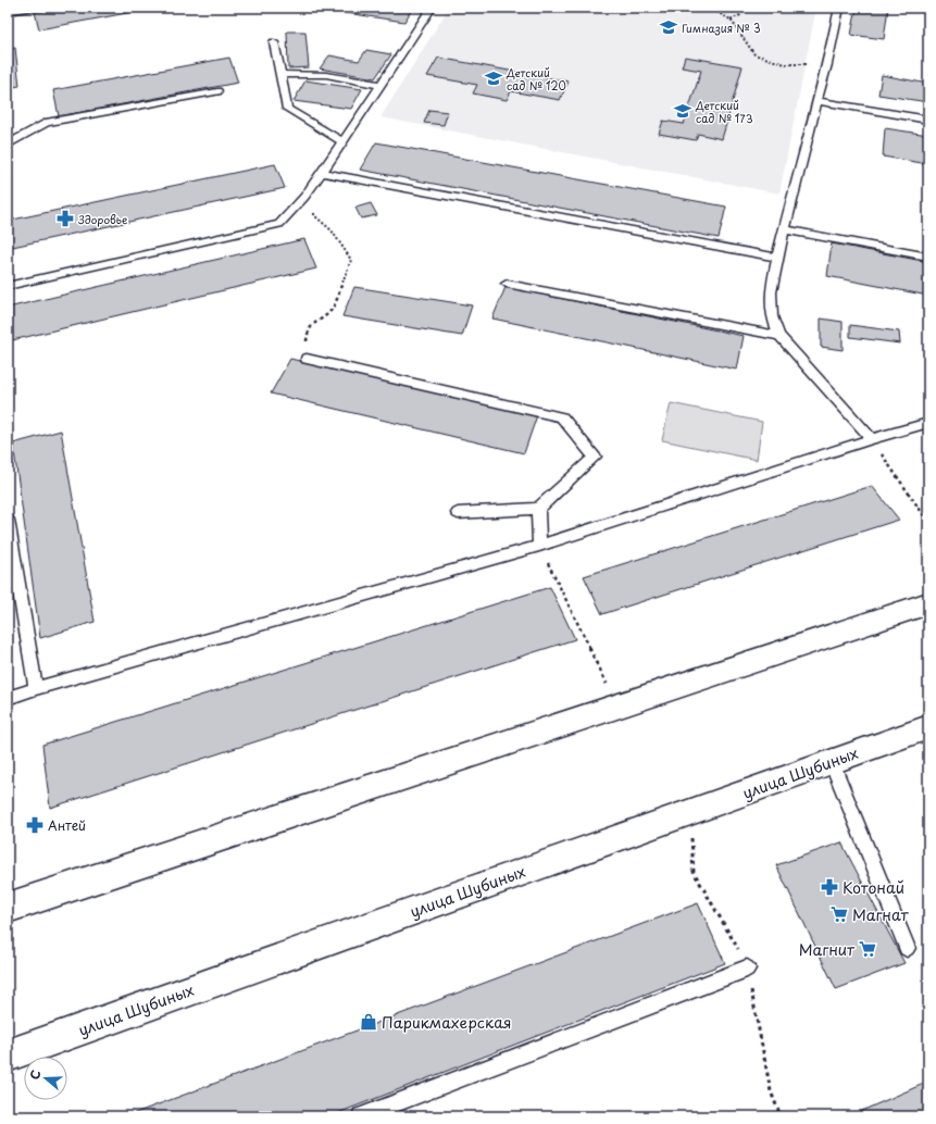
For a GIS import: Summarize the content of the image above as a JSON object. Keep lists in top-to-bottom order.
{
  "streets": {
    "main road": ["улица Шубиных"]
  },
  "places": {
    "school or university": ["Гимназия № 3", "Детский сад № 120", "Детский сад № 173"],
    "pharmacy": ["Здоровье", "Антей", "Котонай"],
    "supermarket": ["Магнат", "Магнит"],
    "shop": ["Парикмахерская"]
  },
  "north": "left"
}
